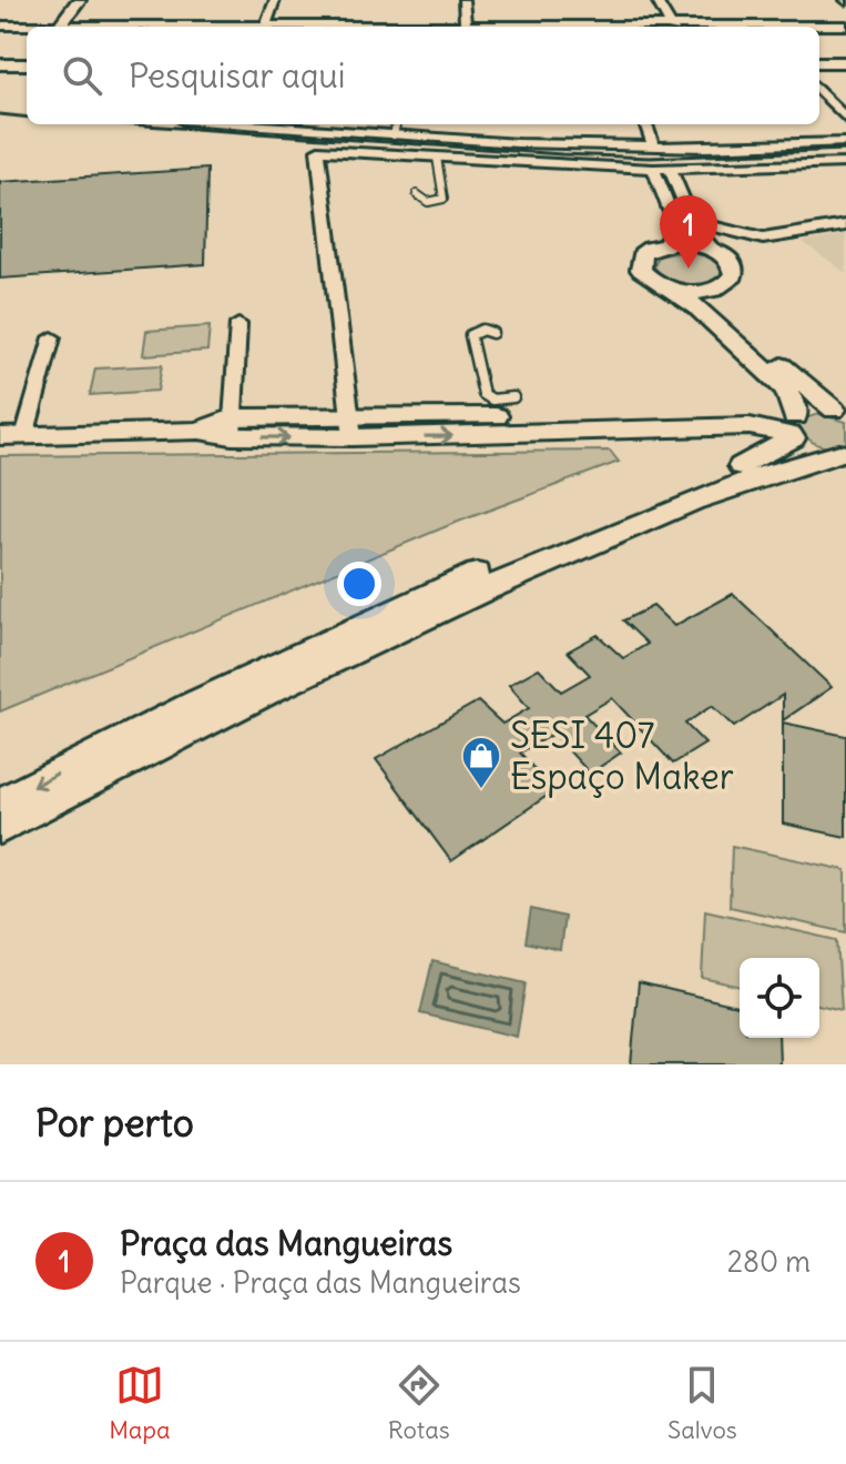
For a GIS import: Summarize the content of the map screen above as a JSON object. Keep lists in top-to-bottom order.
{
  "places": {
    "shop": ["SESI 407 Espaço Maker"]
  },
  "page": {
    "search": "Pesquisar aqui",
    "pins": "1",
    "heading": "Por perto",
    "list": [
      {
        "mark": "1",
        "name": "Praça das Mangueiras",
        "note": "Parque · Praça das Mangueiras",
        "value": "280 m"
      }
    ],
    "nav": ["Mapa", "Rotas", "Salvos"]
  }
}
